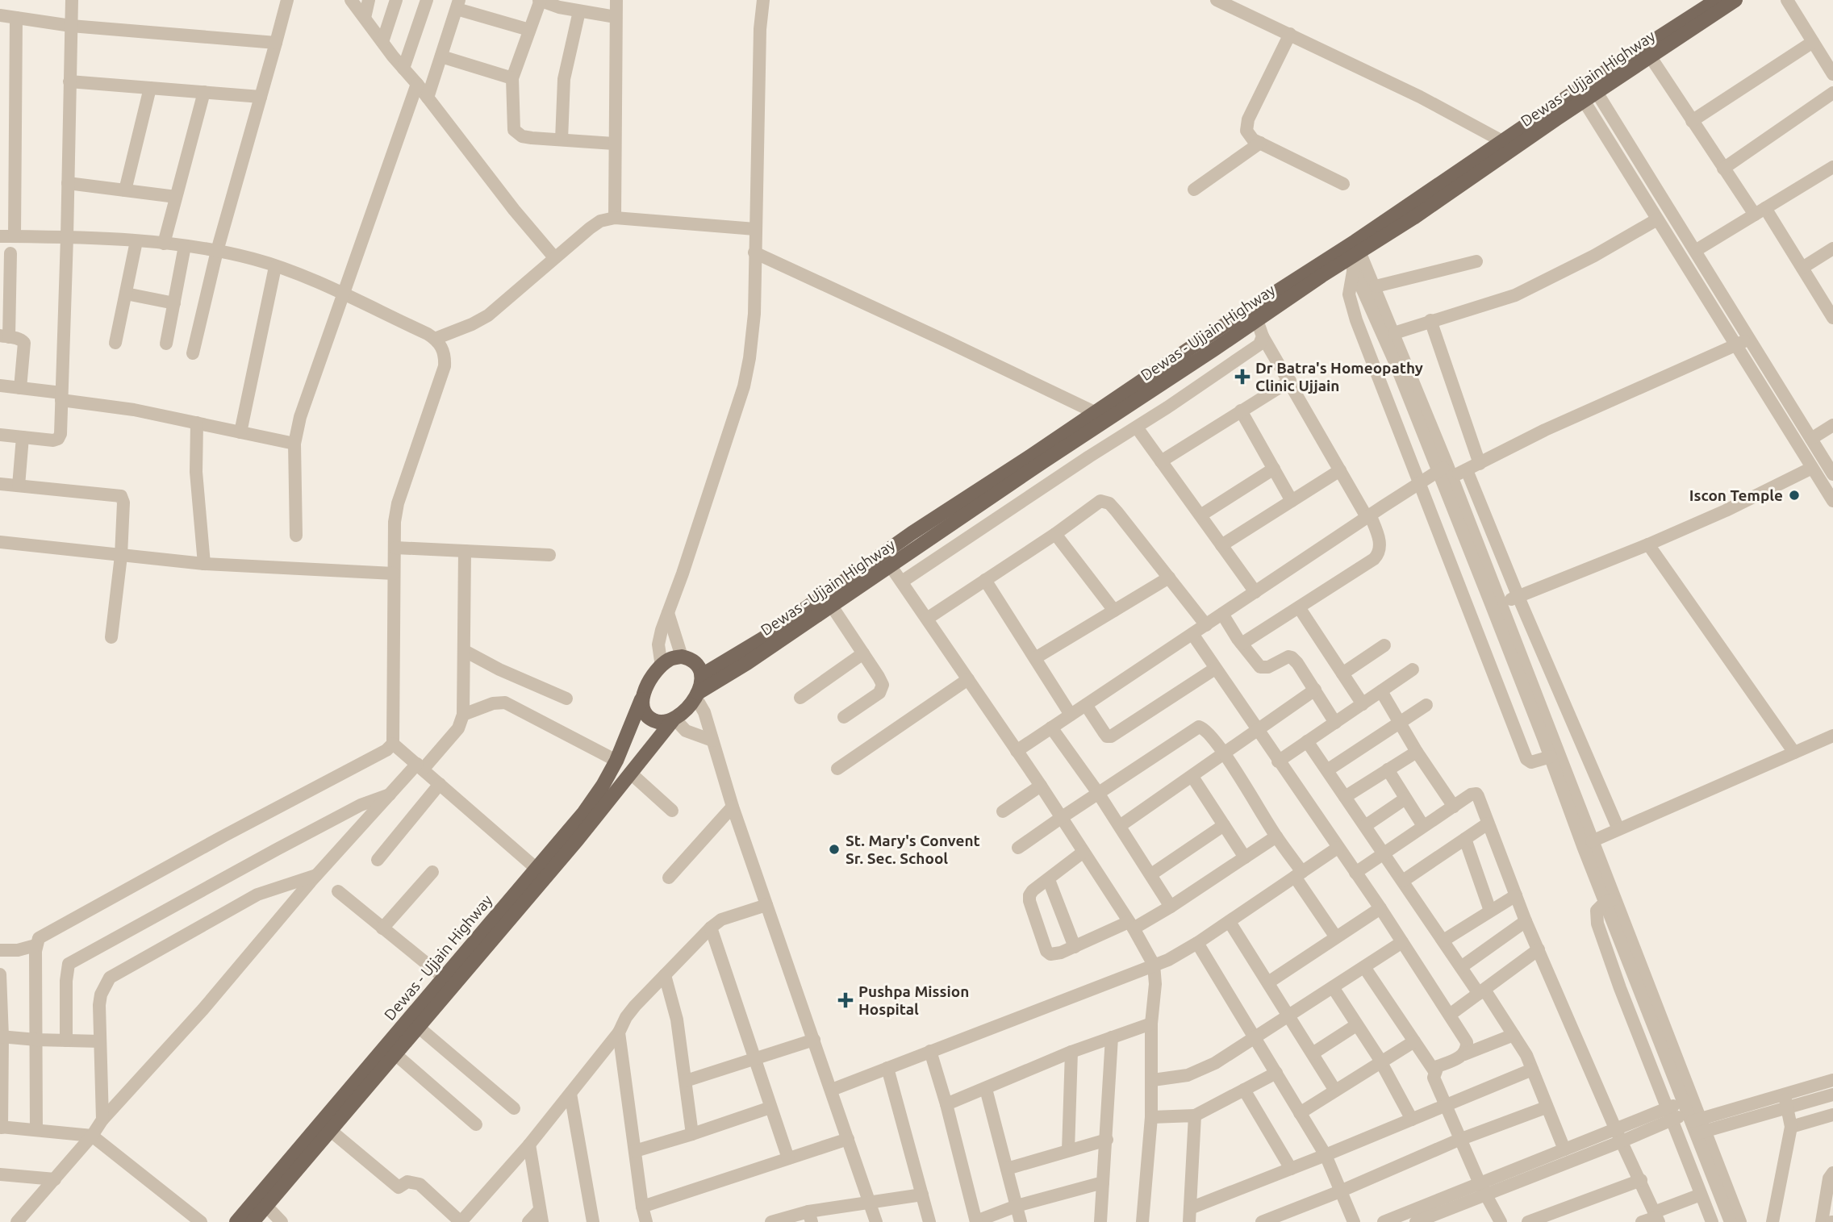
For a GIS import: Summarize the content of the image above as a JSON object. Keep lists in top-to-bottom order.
{
  "streets": {
    "main road": ["Dewas - Ujjain Highway"]
  },
  "places": {
    "health": ["Dr Batra's Homeopathy Clinic Ujjain", "Pushpa Mission Hospital"],
    "other": ["Iscon Temple", "St. Mary's Convent Sr. Sec. School"]
  }
}
